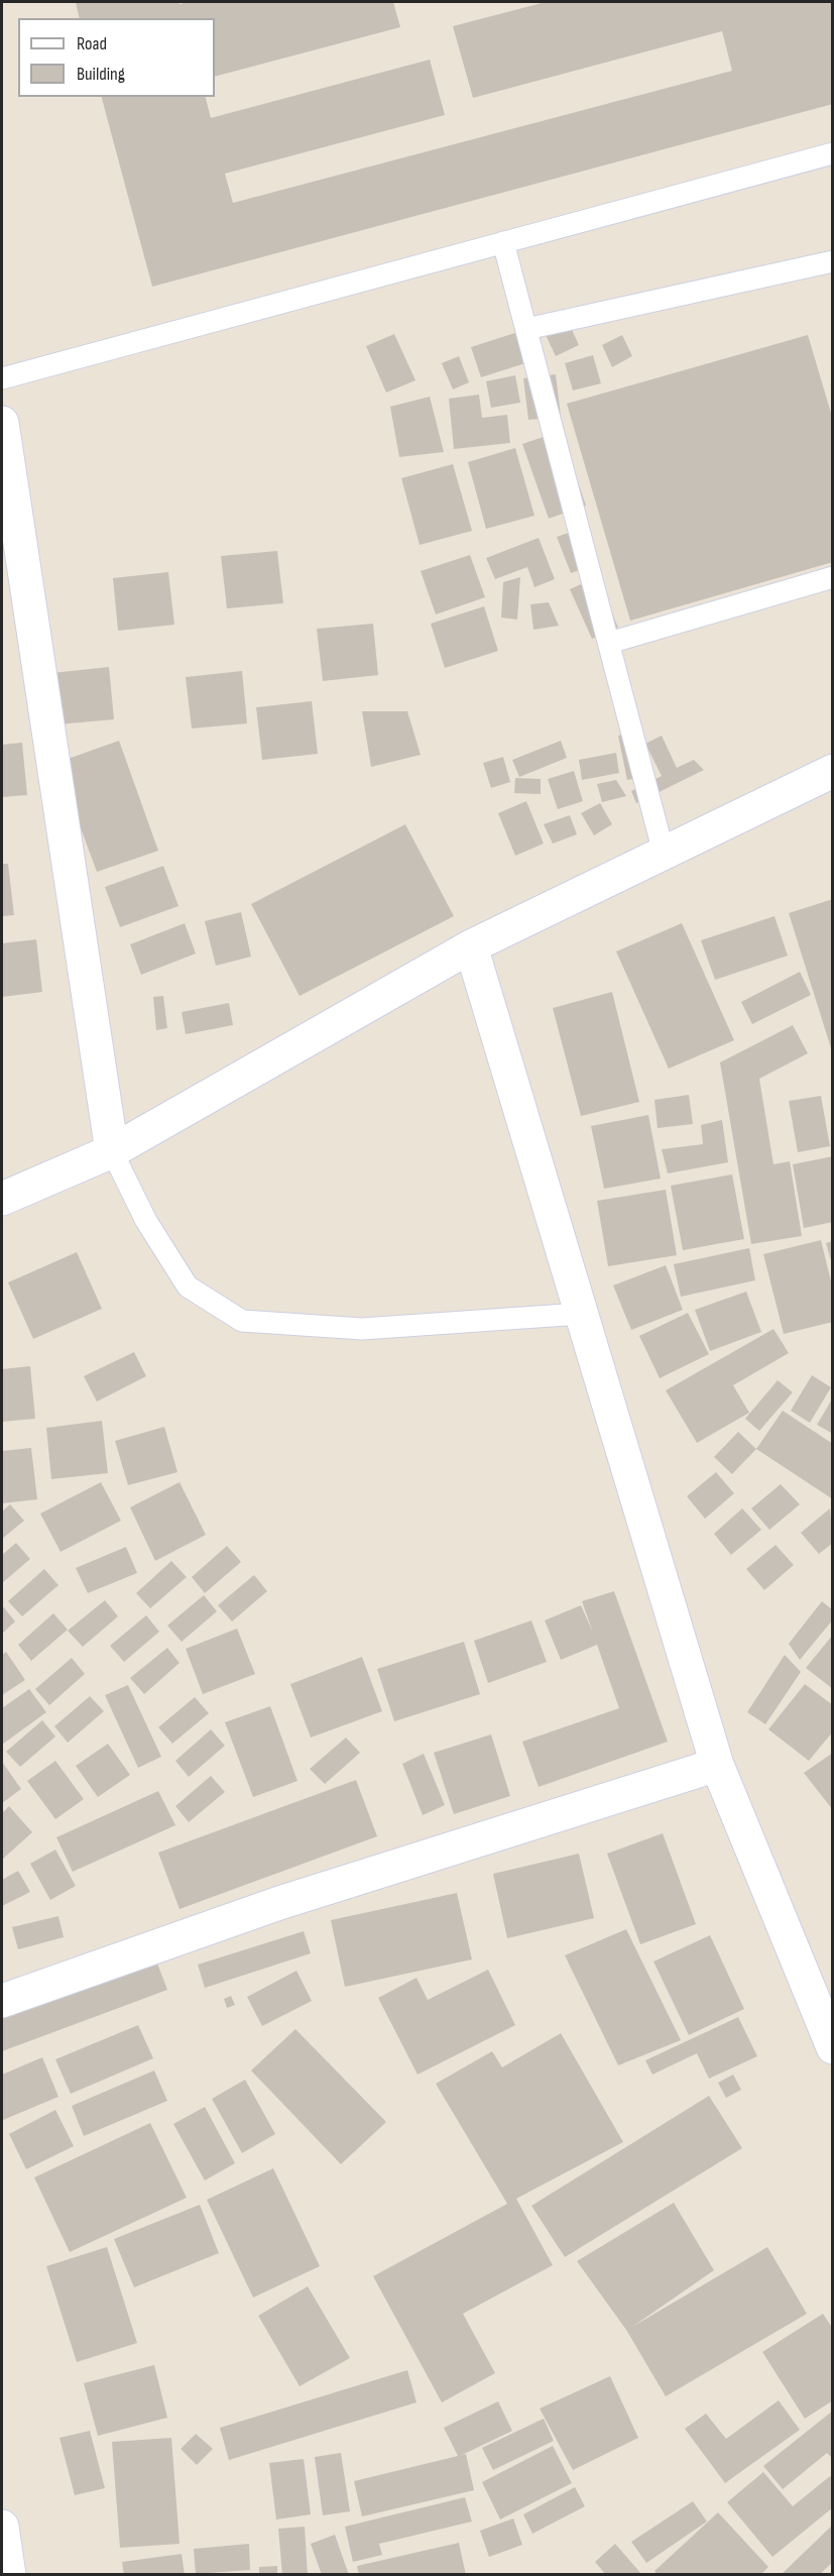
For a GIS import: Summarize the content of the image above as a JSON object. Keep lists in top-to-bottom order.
{
  "legend": ["Road", "Building"]
}
